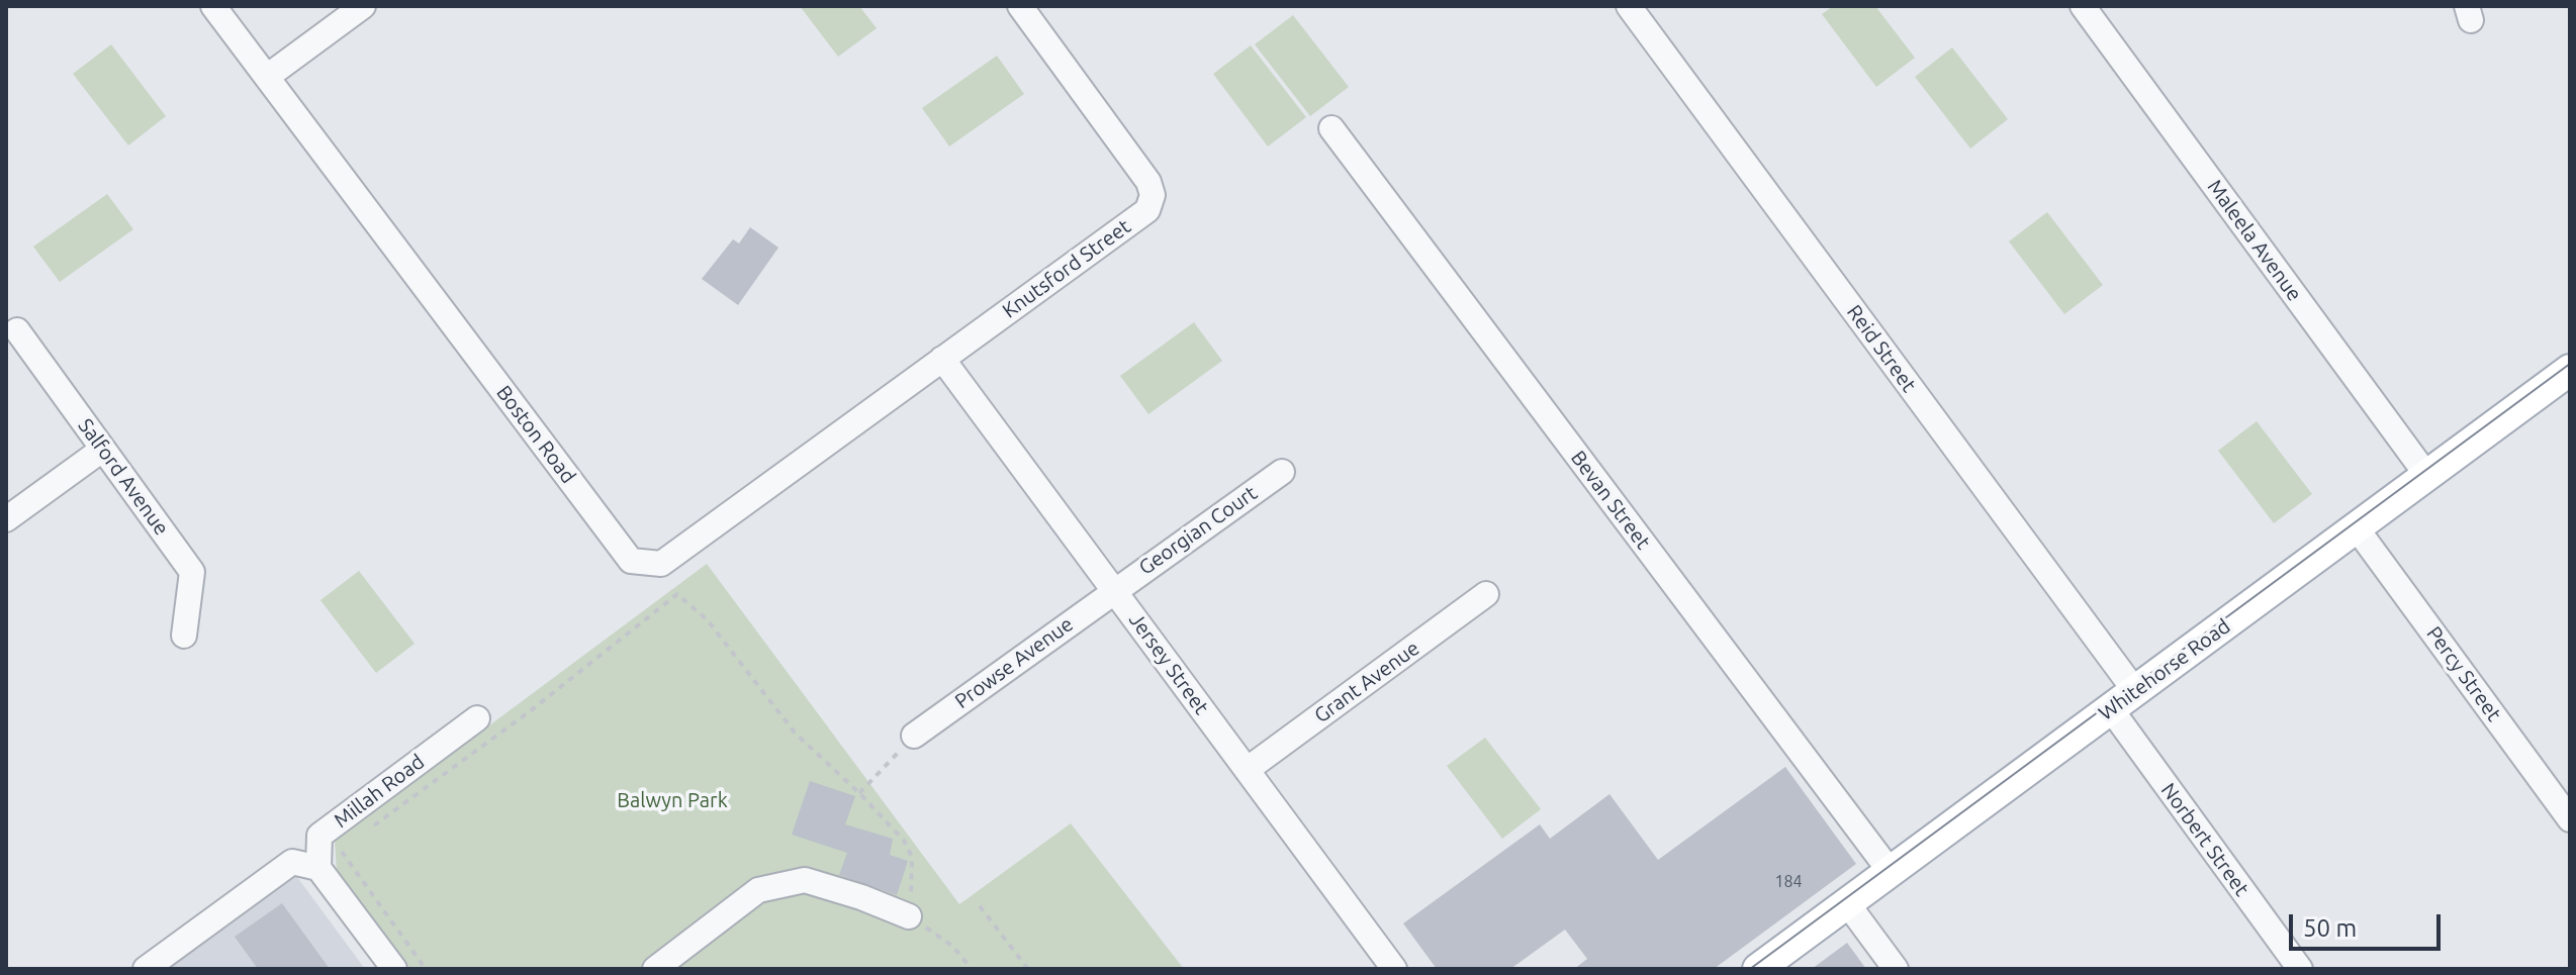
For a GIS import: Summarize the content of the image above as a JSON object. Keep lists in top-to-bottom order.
{
  "streets": {
    "main road": ["Whitehorse Road"],
    "street": [
      "Maleela Avenue",
      "Knutsford Street",
      "Reid Street",
      "Boston Road",
      "Salford Avenue",
      "Bevan Street",
      "Georgian Court",
      "Prowse Avenue",
      "Jersey Street",
      "Percy Street",
      "Grant Avenue",
      "Millah Road",
      "Norbert Street"
    ]
  },
  "crossings": [
    ["Maleela Avenue", "Whitehorse Road"],
    ["Knutsford Street", "Boston Road"],
    ["Knutsford Street", "Jersey Street"],
    ["Reid Street", "Whitehorse Road"],
    ["Boston Road", "Jersey Street"],
    ["Bevan Street", "Whitehorse Road"],
    ["Georgian Court", "Prowse Avenue"],
    ["Georgian Court", "Jersey Street"],
    ["Prowse Avenue", "Jersey Street"],
    ["Jersey Street", "Grant Avenue"],
    ["Whitehorse Road", "Percy Street"],
    ["Whitehorse Road", "Norbert Street"]
  ],
  "parks": ["Balwyn Park"],
  "house_numbers": ["184"],
  "scale_bar": "50 m"
}
